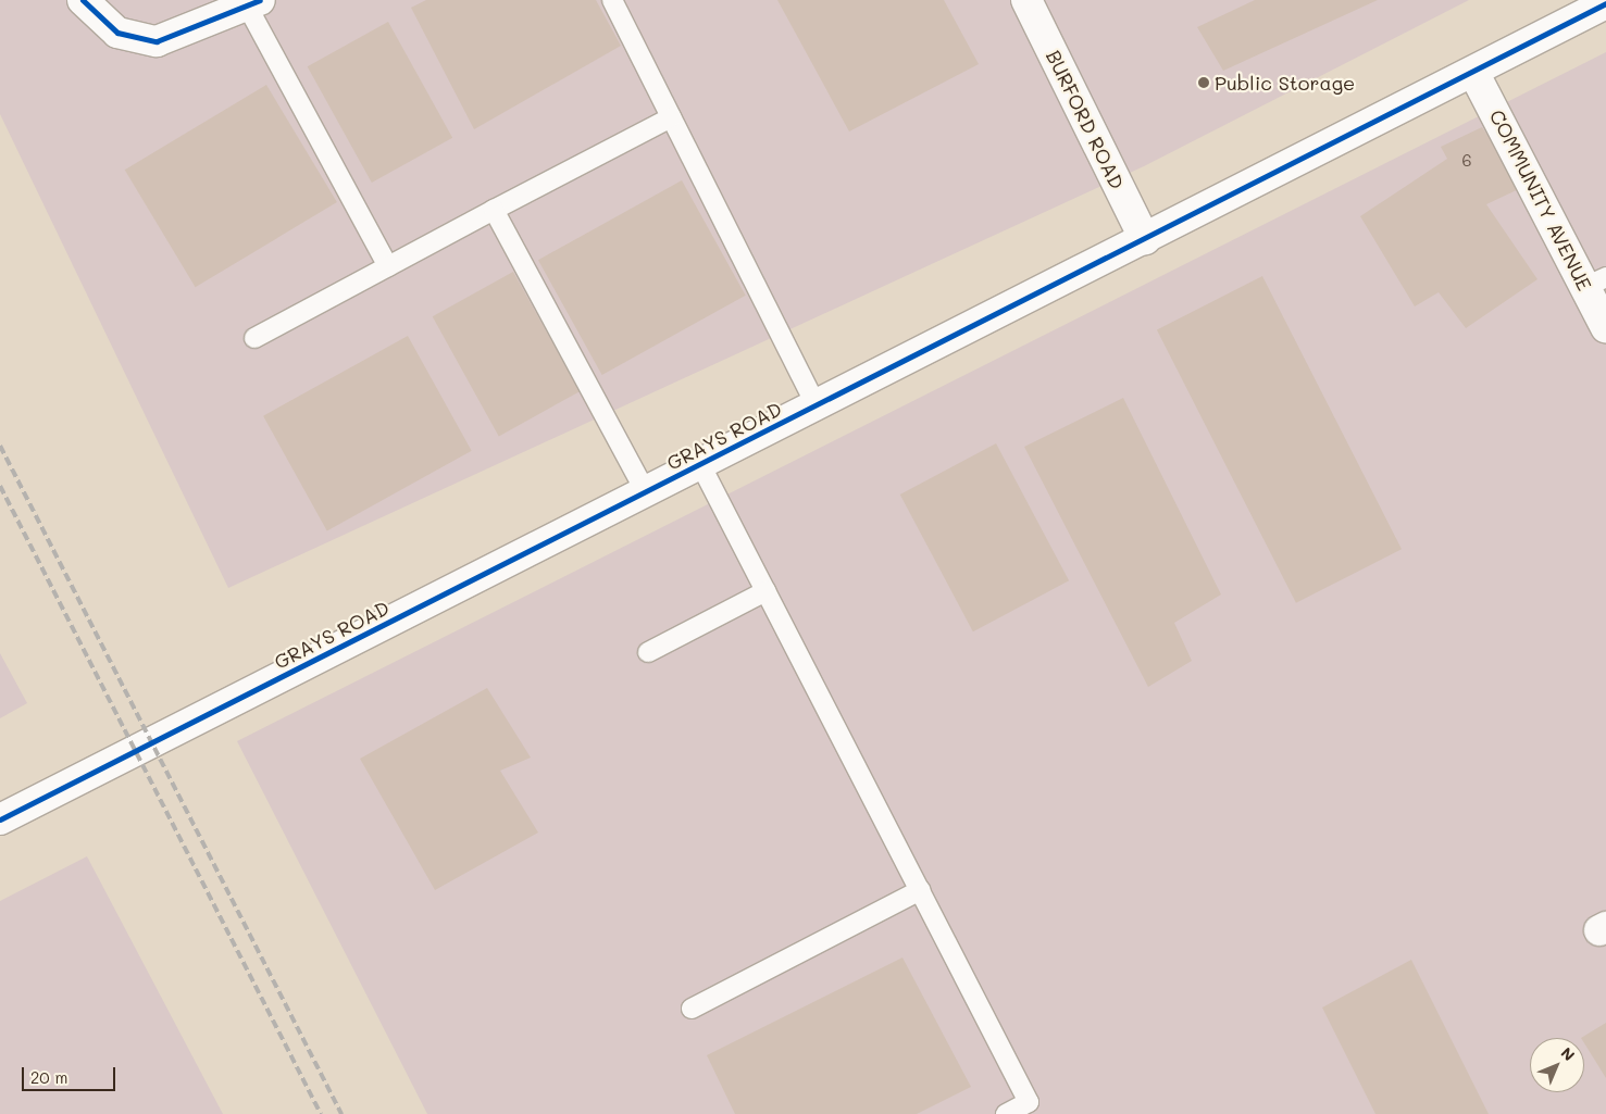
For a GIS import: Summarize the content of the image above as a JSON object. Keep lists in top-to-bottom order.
{
  "streets": {
    "street": ["BURFORD ROAD", "COMMUNITY AVENUE", "GRAYS ROAD"]
  },
  "crossings": [
    ["BURFORD ROAD", "GRAYS ROAD"],
    ["COMMUNITY AVENUE", "GRAYS ROAD"]
  ],
  "places": ["Public Storage"],
  "house_numbers": ["6"],
  "scale_bar": "20 m",
  "north": "top right"
}
